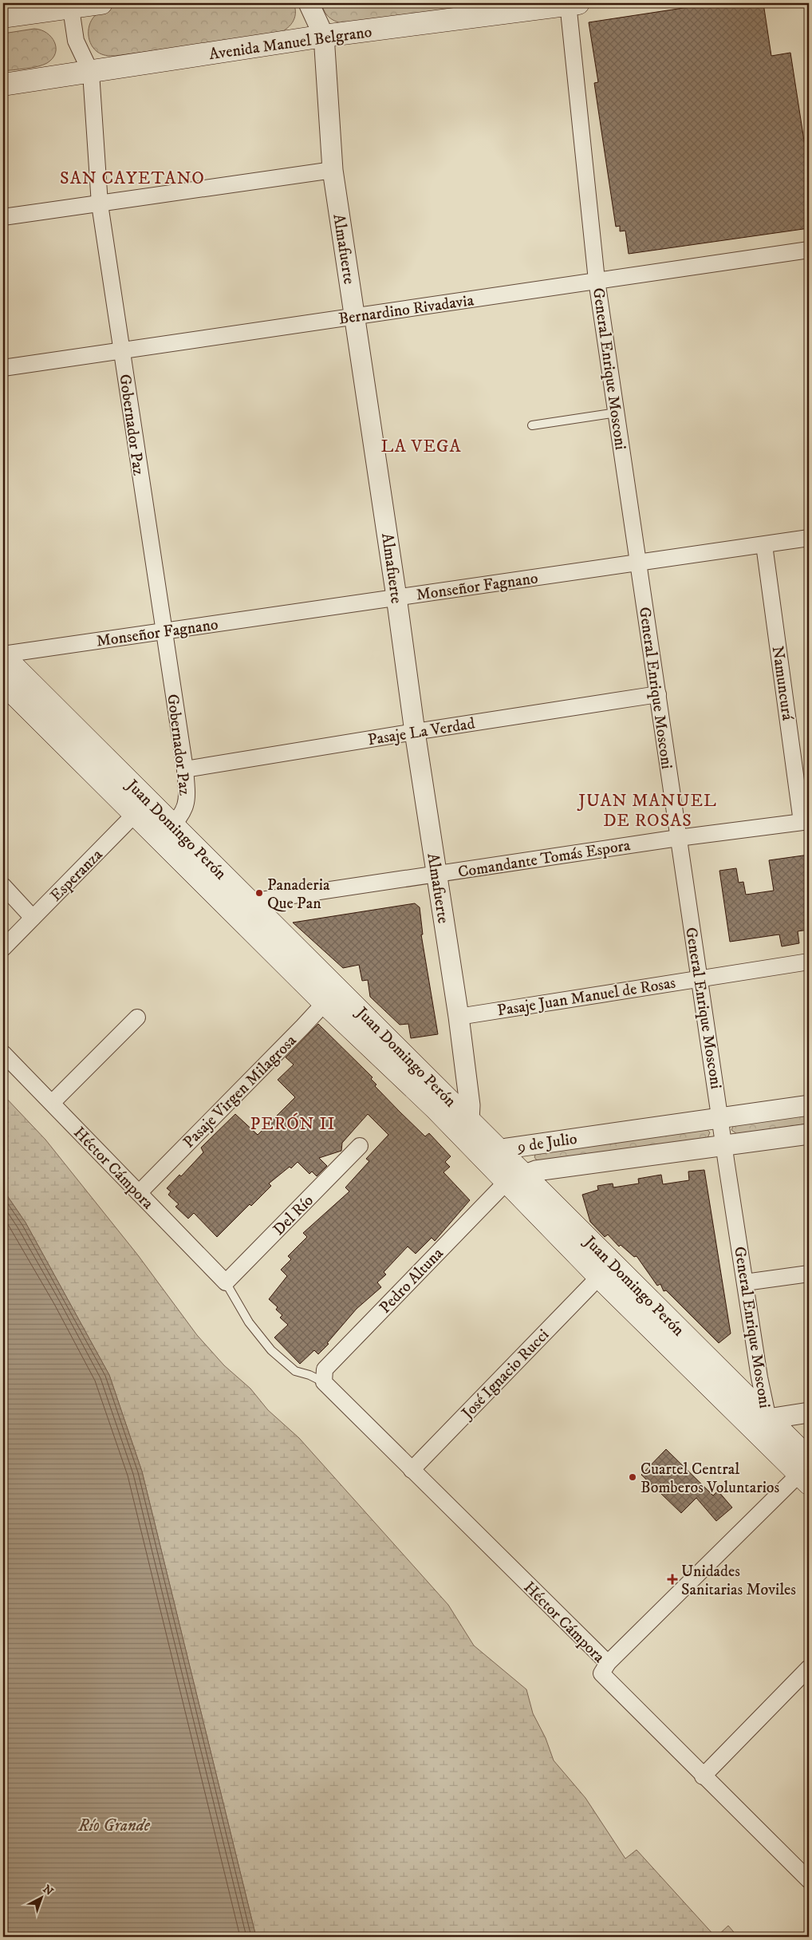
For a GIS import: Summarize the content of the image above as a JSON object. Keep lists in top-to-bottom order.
{
  "streets": {
    "main road": ["Avenida Manuel Belgrano", "Juan Domingo Perón"],
    "street": [
      "Almafuerte",
      "Bernardino Rivadavia",
      "General Enrique Mosconi",
      "Gobernador Paz",
      "Monseñor Fagnano",
      "Namuncurá",
      "Pasaje La Verdad",
      "Comandante Tomás Espora",
      "Esperanza",
      "Pasaje Juan Manuel de Rosas",
      "Pasaje Virgen Milagrosa",
      "9 de Julio",
      "Héctor Cámpora",
      "Del Río",
      "Pedro Altuna",
      "José Ignacio Rucci"
    ]
  },
  "crossings": [
    ["Avenida Manuel Belgrano", "Almafuerte"],
    ["Avenida Manuel Belgrano", "General Enrique Mosconi"],
    ["Avenida Manuel Belgrano", "Gobernador Paz"],
    ["Almafuerte", "Bernardino Rivadavia"],
    ["Almafuerte", "Monseñor Fagnano"],
    ["Almafuerte", "Pasaje La Verdad"],
    ["Almafuerte", "Juan Domingo Perón"],
    ["Almafuerte", "Comandante Tomás Espora"],
    ["Almafuerte", "Pasaje Juan Manuel de Rosas"],
    ["Bernardino Rivadavia", "General Enrique Mosconi"],
    ["Bernardino Rivadavia", "Gobernador Paz"],
    ["General Enrique Mosconi", "Monseñor Fagnano"],
    ["General Enrique Mosconi", "Pasaje La Verdad"],
    ["General Enrique Mosconi", "Juan Domingo Perón"],
    ["General Enrique Mosconi", "Comandante Tomás Espora"],
    ["General Enrique Mosconi", "Pasaje Juan Manuel de Rosas"],
    ["General Enrique Mosconi", "9 de Julio"],
    ["Gobernador Paz", "Monseñor Fagnano"],
    ["Gobernador Paz", "Pasaje La Verdad"],
    ["Gobernador Paz", "Juan Domingo Perón"],
    ["Monseñor Fagnano", "Namuncurá"],
    ["Monseñor Fagnano", "Juan Domingo Perón"],
    ["Namuncurá", "Comandante Tomás Espora"],
    ["Juan Domingo Perón", "Comandante Tomás Espora"],
    ["Juan Domingo Perón", "Esperanza"],
    ["Juan Domingo Perón", "Pasaje Virgen Milagrosa"],
    ["Juan Domingo Perón", "9 de Julio"],
    ["Juan Domingo Perón", "Pedro Altuna"],
    ["Juan Domingo Perón", "José Ignacio Rucci"],
    ["Pasaje Virgen Milagrosa", "Héctor Cámpora"],
    ["9 de Julio", "Pedro Altuna"],
    ["Héctor Cámpora", "Del Río"],
    ["Héctor Cámpora", "Pedro Altuna"],
    ["Héctor Cámpora", "José Ignacio Rucci"]
  ],
  "districts": [
    "SAN CAYETANO",
    "LA VEGA",
    "JUAN MANUEL DE ROSAS",
    "PERÓN II"
  ],
  "water": ["Río Grande"],
  "places": {
    "other": ["Panaderia Que Pan", "Cuartel Central Bomberos Voluntarios"],
    "health": ["Unidades Sanitarias Moviles"]
  },
  "north": "top right"
}
